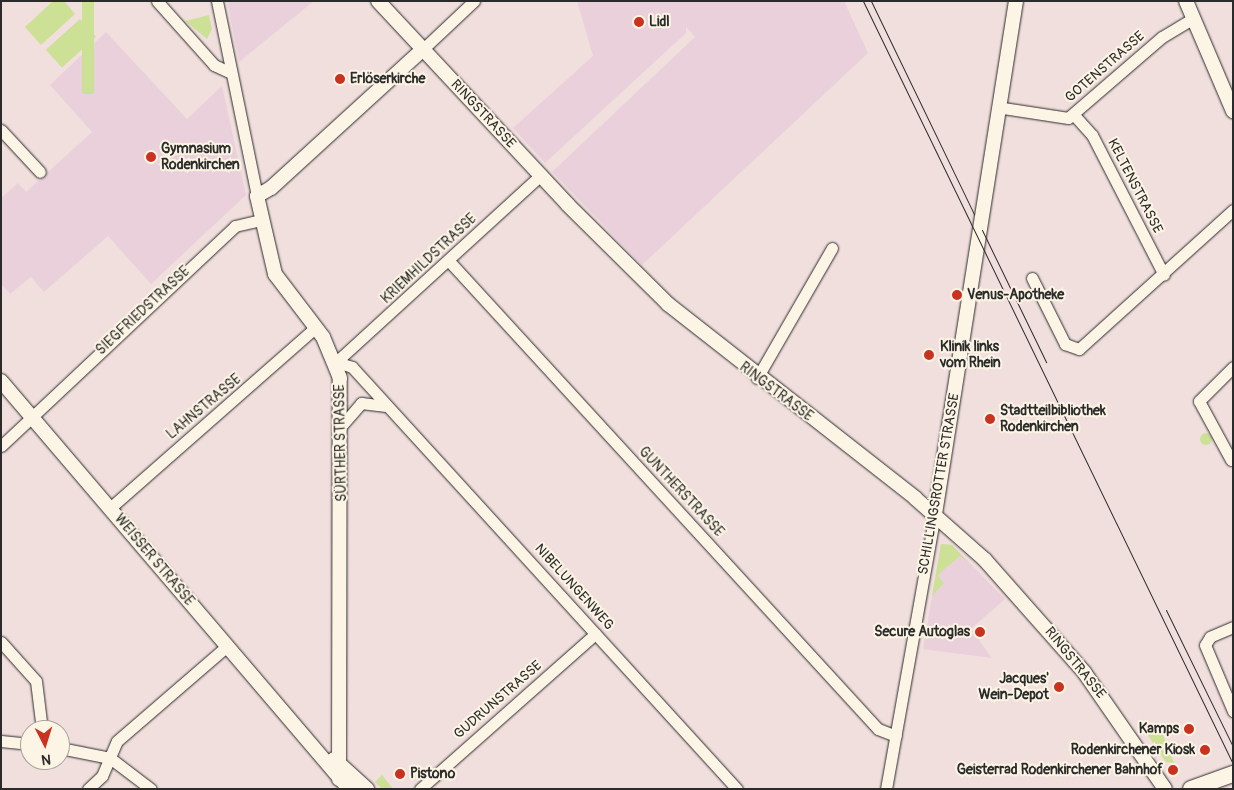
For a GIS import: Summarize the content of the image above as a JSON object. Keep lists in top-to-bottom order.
{
  "streets": {
    "street": [
      "GOTENSTRASSE",
      "RINGSTRASSE",
      "KELTENSTRASSE",
      "KRIEMHILDSTRASSE",
      "SIEGFRIEDSTRASSE",
      "LAHNSTRASSE",
      "SÜRTHER STRASSE",
      "SCHILLINGSROTTER STRASSE",
      "GUNTHERSTRASSE",
      "WEISSER STRASSE",
      "NIBELUNGENWEG",
      "GUDRUNSTRASSE"
    ]
  },
  "crossings": [
    ["GOTENSTRASSE", "KELTENSTRASSE"],
    ["GOTENSTRASSE", "SCHILLINGSROTTER STRASSE"],
    ["RINGSTRASSE", "KRIEMHILDSTRASSE"],
    ["RINGSTRASSE", "SCHILLINGSROTTER STRASSE"],
    ["KRIEMHILDSTRASSE", "SÜRTHER STRASSE"],
    ["KRIEMHILDSTRASSE", "GUNTHERSTRASSE"],
    ["KRIEMHILDSTRASSE", "NIBELUNGENWEG"],
    ["SIEGFRIEDSTRASSE", "SÜRTHER STRASSE"],
    ["SIEGFRIEDSTRASSE", "WEISSER STRASSE"],
    ["LAHNSTRASSE", "SÜRTHER STRASSE"],
    ["LAHNSTRASSE", "WEISSER STRASSE"],
    ["SÜRTHER STRASSE", "WEISSER STRASSE"],
    ["SÜRTHER STRASSE", "NIBELUNGENWEG"],
    ["SCHILLINGSROTTER STRASSE", "GUNTHERSTRASSE"],
    ["NIBELUNGENWEG", "GUDRUNSTRASSE"]
  ],
  "places": [
    "Lidl",
    "Erlöserkirche",
    "Gymnasium Rodenkirchen",
    "Venus-Apotheke",
    "Klinik links vom Rhein",
    "Stadtteilbibliothek Rodenkirchen",
    "Secure Autoglas",
    "Jacques' Wein-Depot",
    "Kamps",
    "Rodenkirchener Kiosk",
    "Geisterrad Rodenkirchener Bahnhof",
    "Pistono"
  ],
  "north": "bottom"
}
